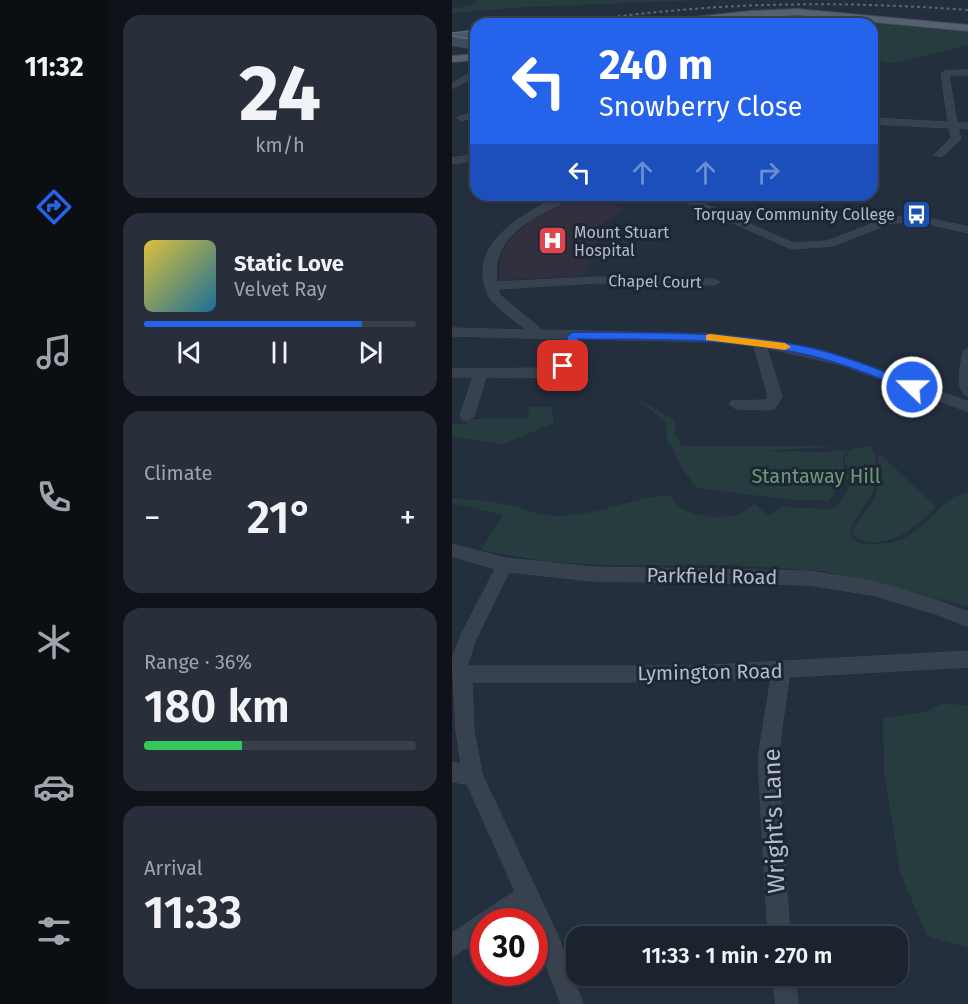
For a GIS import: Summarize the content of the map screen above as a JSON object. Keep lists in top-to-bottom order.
{
  "streets": {
    "street": [
      "Chapel Court",
      "Parkfield Road",
      "Lymington Road",
      "Wright's Lane"
    ]
  },
  "crossings": [
    ["Lymington Road", "Wright's Lane"]
  ],
  "parks": ["Stantaway Hill"],
  "places": {
    "bus stop": ["Torquay Community College"],
    "hospital": ["Mount Stuart Hospital"]
  },
  "page": {
    "tabs": "11:32",
    "tile": [
      ["24", "km/h"],
      "Climate",
      ["Range · 36%", "180 km"],
      ["Arrival", "11:33"]
    ],
    "turn": ["240 m", "Snowberry Close"],
    "song": ["Static Love", "Velvet Ray"],
    "heat": ["−", "21°", "+"],
    "limit": "30",
    "trip": "11:33 · 1 min · 270 m"
  }
}
